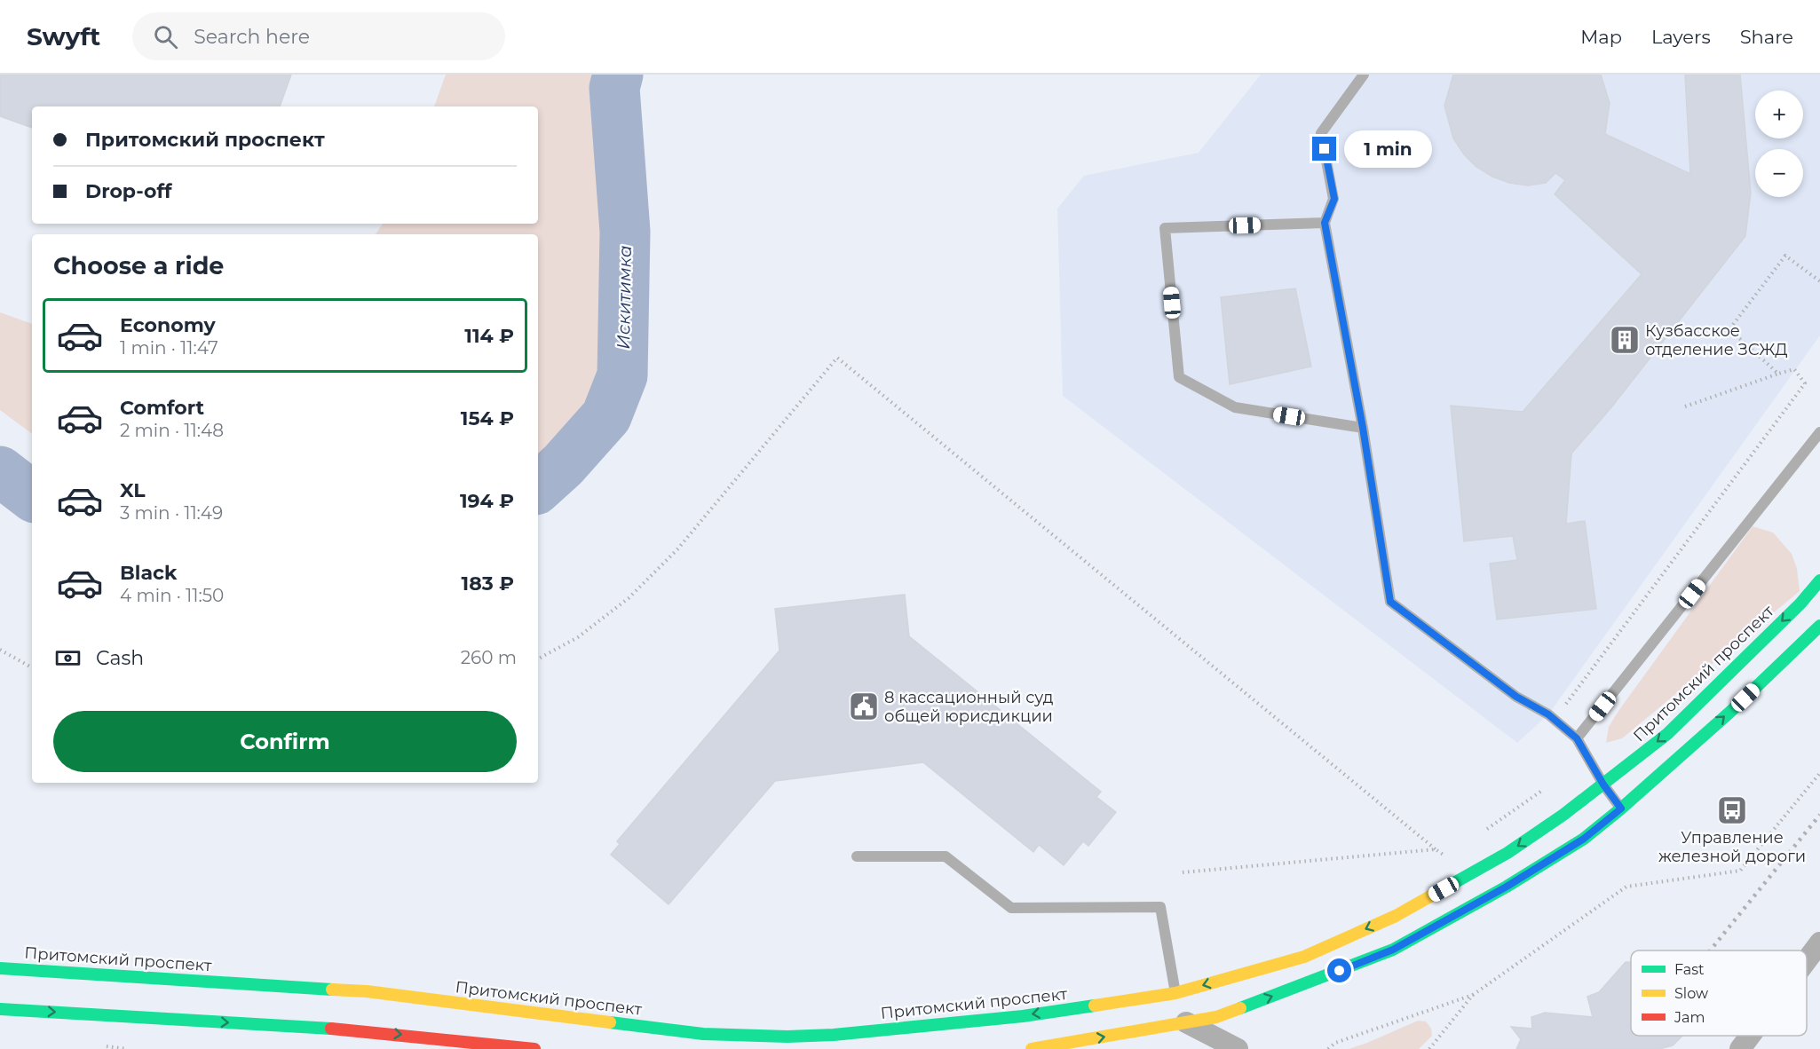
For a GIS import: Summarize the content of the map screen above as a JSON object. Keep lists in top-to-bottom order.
{
  "streets": {
    "main road": ["Притомский проспект"]
  },
  "water": ["Искитимка"],
  "places": {
    "building": ["Кузбасское отделение ЗСЖД"],
    "public building": ["8 кассационный суд общей юрисдикции"],
    "bus stop": ["Управление железной дороги"]
  },
  "legend": ["Fast", "Slow", "Jam"],
  "page": {
    "header": "Swyft",
    "search": "Search here",
    "nav": ["Map", "Layers", "Share"],
    "map_buttons": ["+", "−"],
    "banner": ["Притомский проспект", "Drop-off"],
    "bubble": "1 min",
    "heading": "Choose a ride",
    "list": [
      {
        "name": "Economy",
        "note": "1 min · 11:47",
        "value": "114 ₽"
      },
      {
        "name": "Comfort",
        "note": "2 min · 11:48",
        "value": "154 ₽"
      },
      {
        "name": "XL",
        "note": "3 min · 11:49",
        "value": "194 ₽"
      },
      {
        "name": "Black",
        "note": "4 min · 11:50",
        "value": "183 ₽"
      }
    ],
    "pay": ["Cash", "260 m"],
    "buttons": "Confirm"
  }
}
